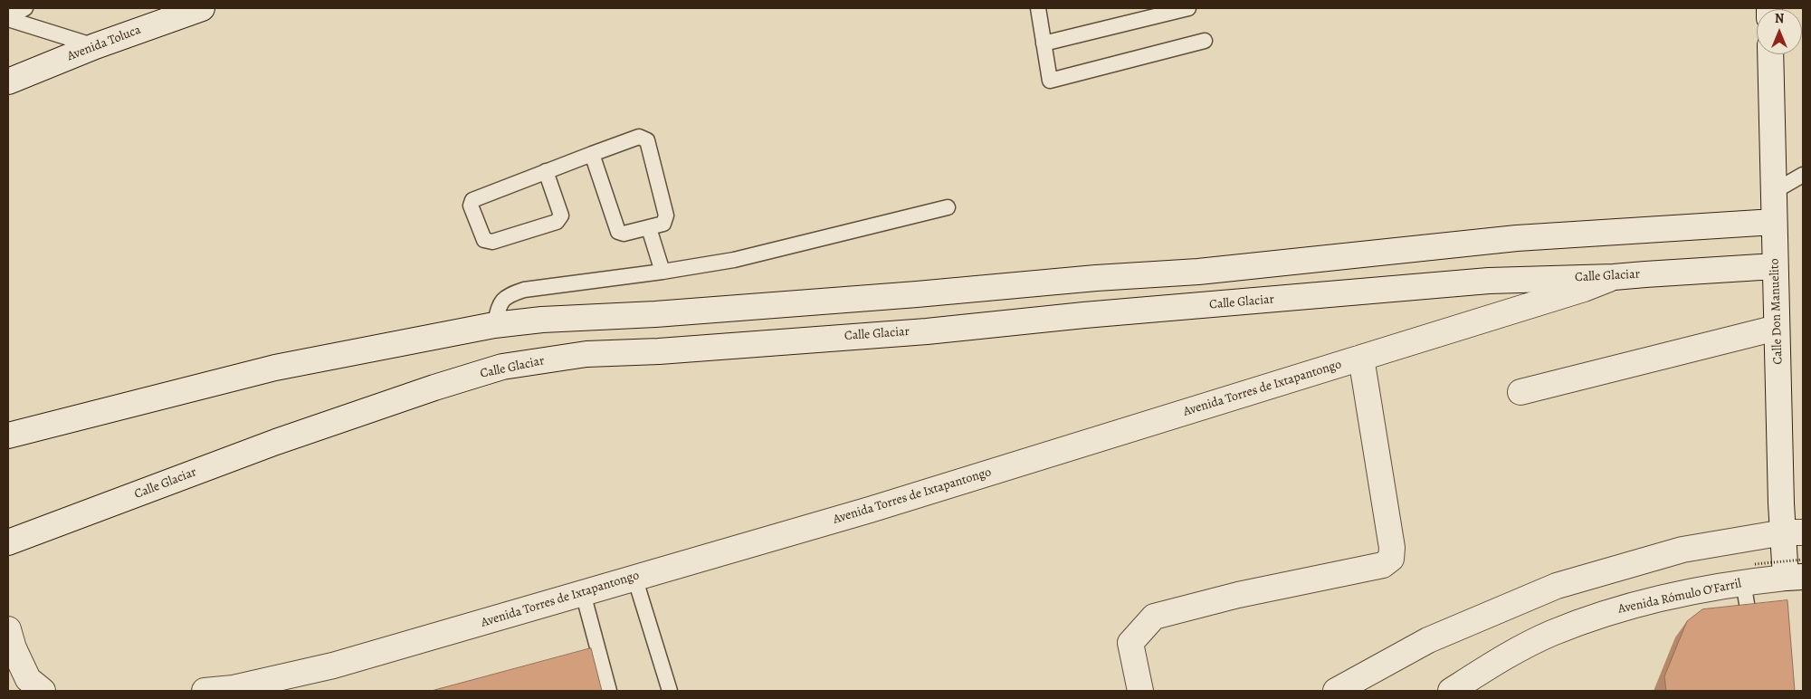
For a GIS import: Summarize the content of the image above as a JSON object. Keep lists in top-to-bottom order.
{
  "streets": {
    "street": [
      "Avenida Toluca",
      "Calle Glaciar",
      "Calle Don Manuelito",
      "Avenida Torres de Ixtapantongo",
      "Avenida Rómulo O'Farril"
    ]
  },
  "crossings": [
    ["Calle Glaciar", "Calle Don Manuelito"],
    ["Calle Glaciar", "Avenida Torres de Ixtapantongo"],
    ["Calle Don Manuelito", "Avenida Rómulo O'Farril"]
  ],
  "north": "top"
}
